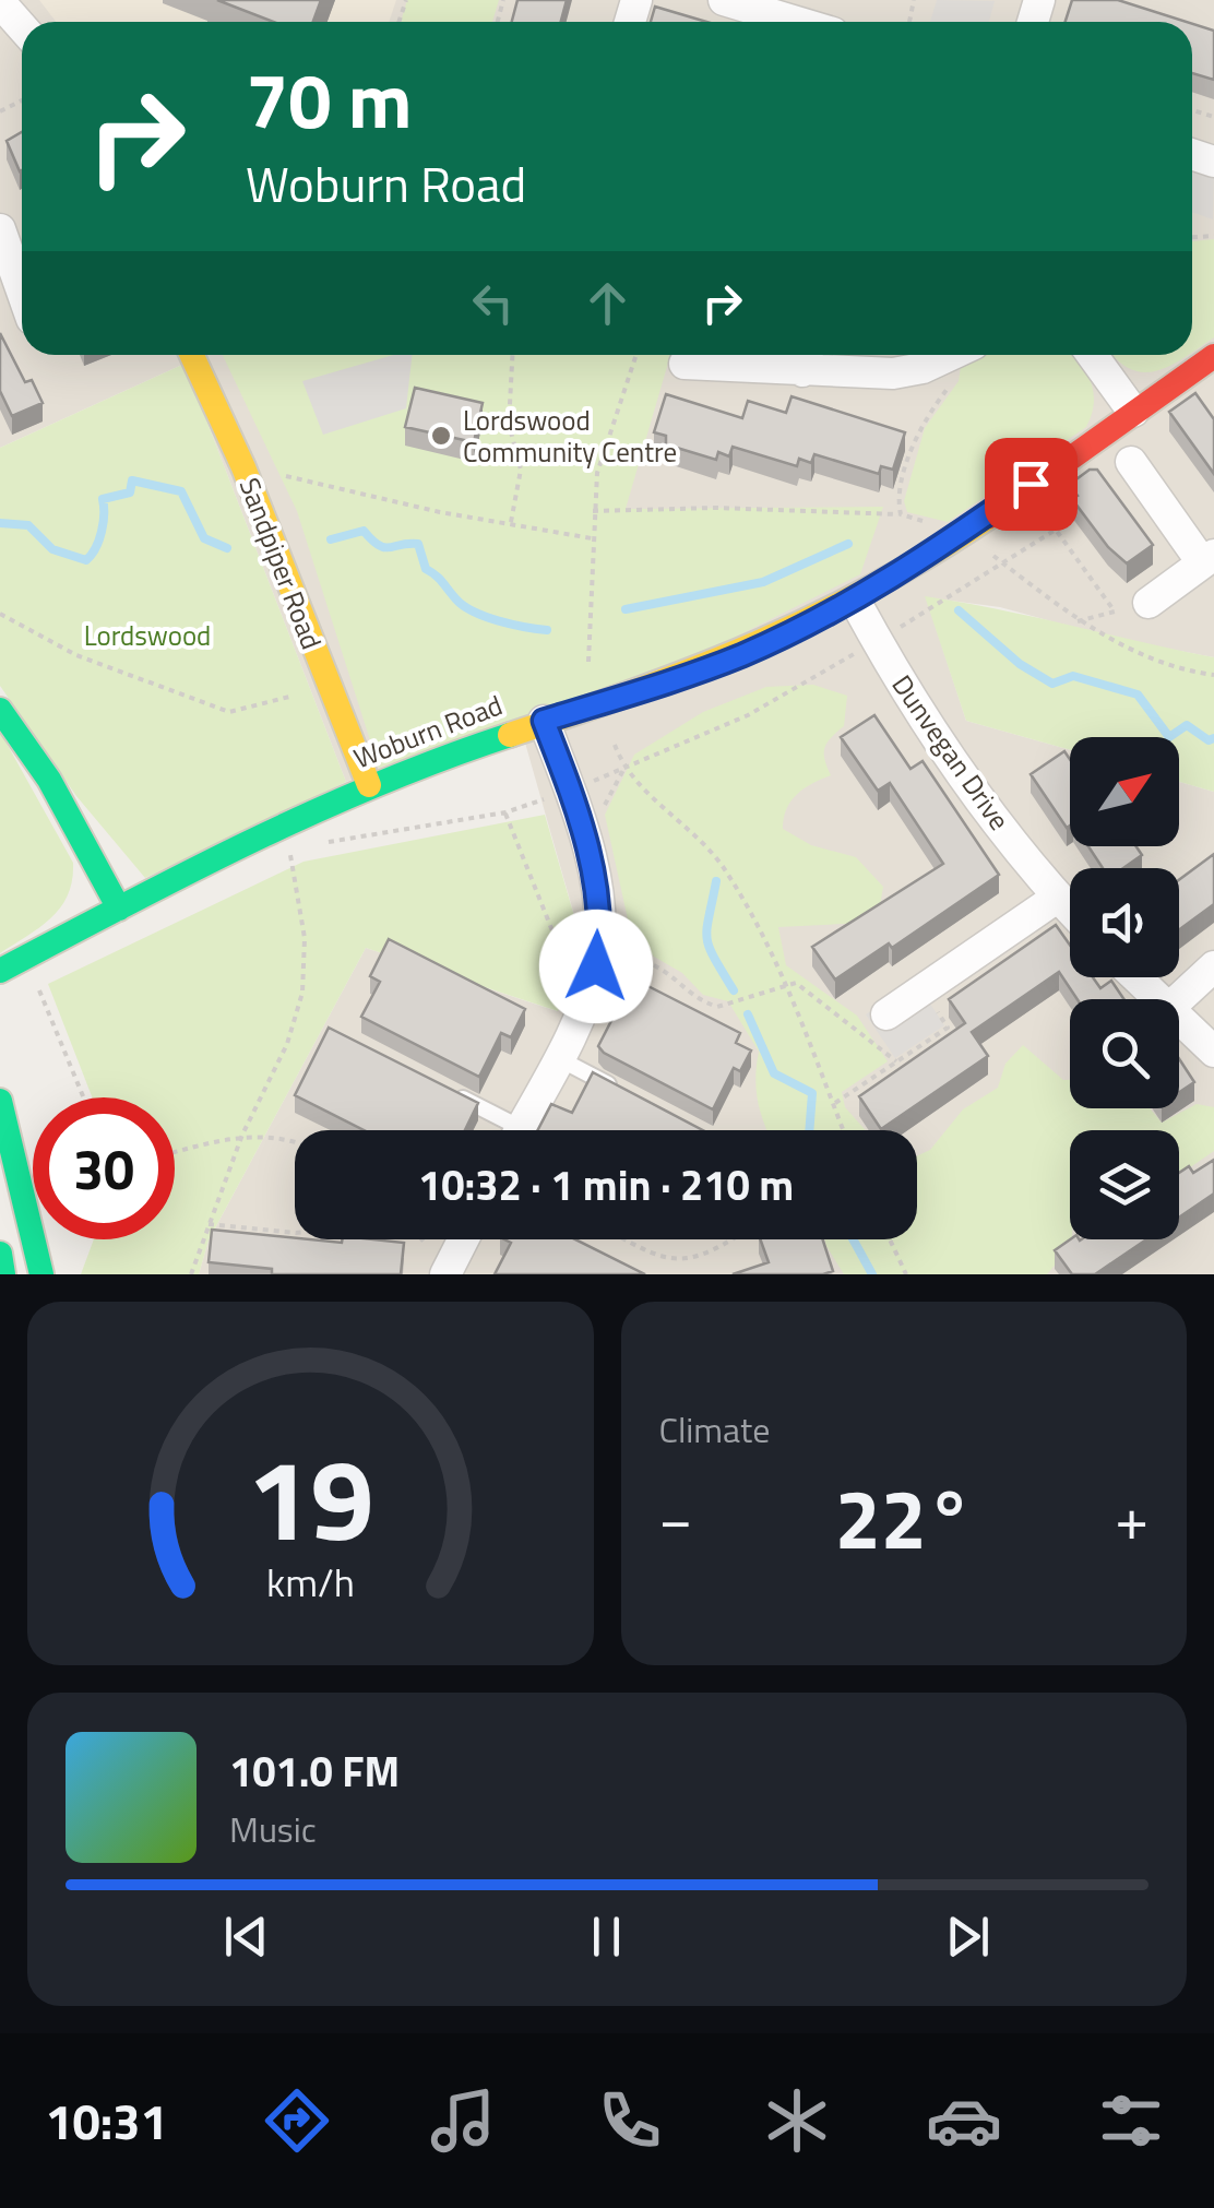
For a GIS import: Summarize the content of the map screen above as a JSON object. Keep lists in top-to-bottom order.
{
  "streets": {
    "street": ["Sandpiper Road", "Woburn Road", "Dunvegan Drive"]
  },
  "crossings": [
    ["Sandpiper Road", "Woburn Road"],
    ["Woburn Road", "Dunvegan Drive"]
  ],
  "parks": ["Lordswood"],
  "places": ["Lordswood Community Centre"],
  "north": "top right",
  "page": {
    "turn": ["70 m", "Woburn Road"],
    "limit": "30",
    "trip": "10:32 · 1 min · 210 m",
    "tile": "Climate",
    "heat": ["−", "22°", "+"],
    "song": ["101.0 FM", "Music"],
    "tabs": "10:31",
    "gauge": ["19", "km/h"]
  }
}
